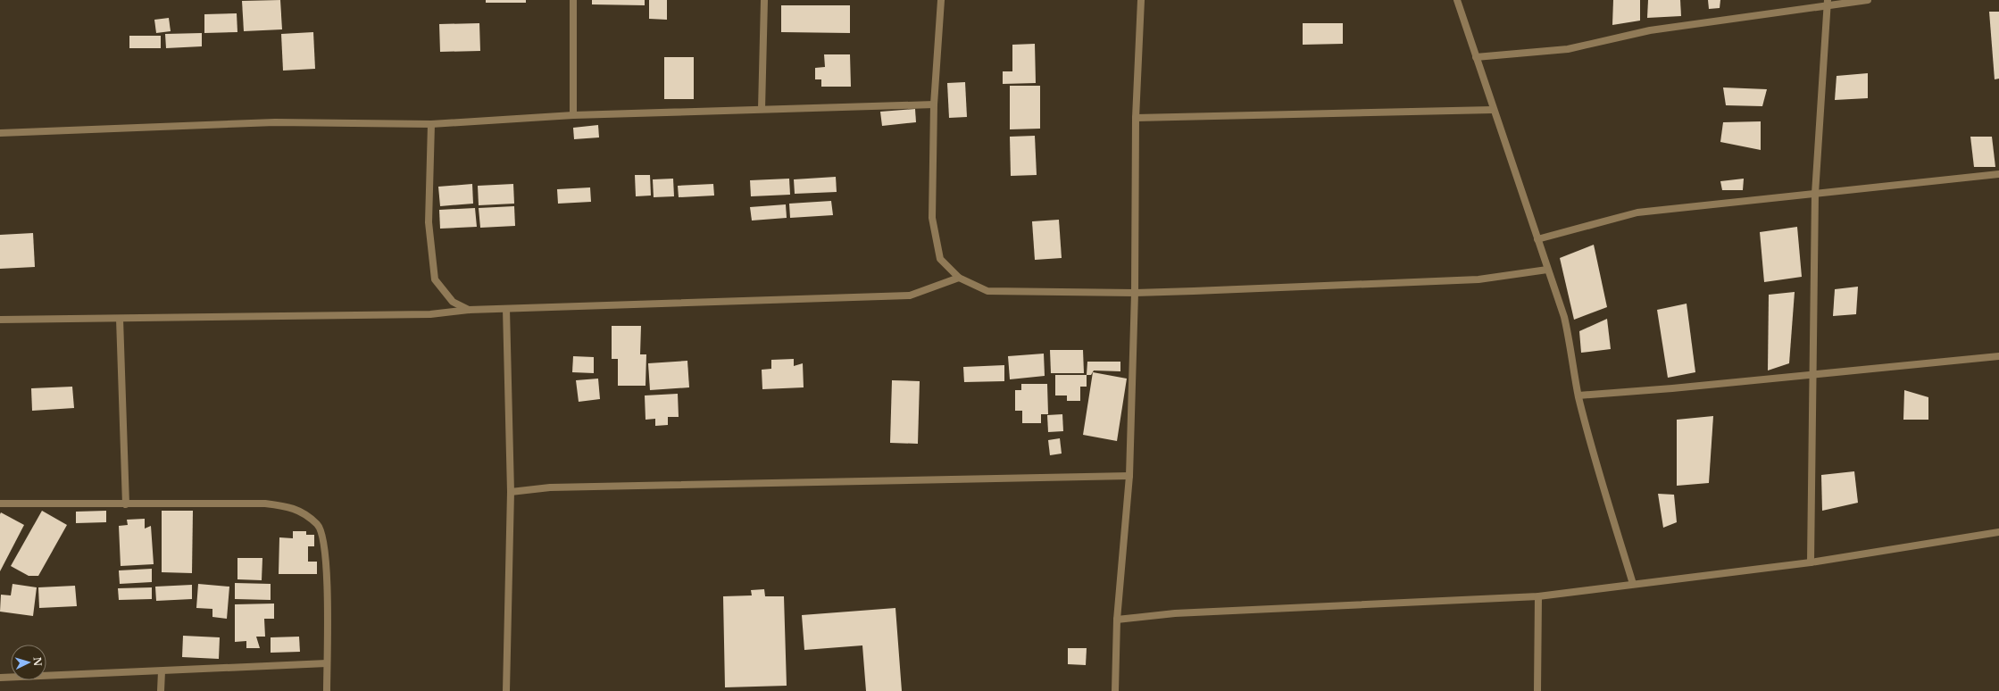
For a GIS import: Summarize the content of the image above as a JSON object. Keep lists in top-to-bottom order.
{
  "north": "right"
}
